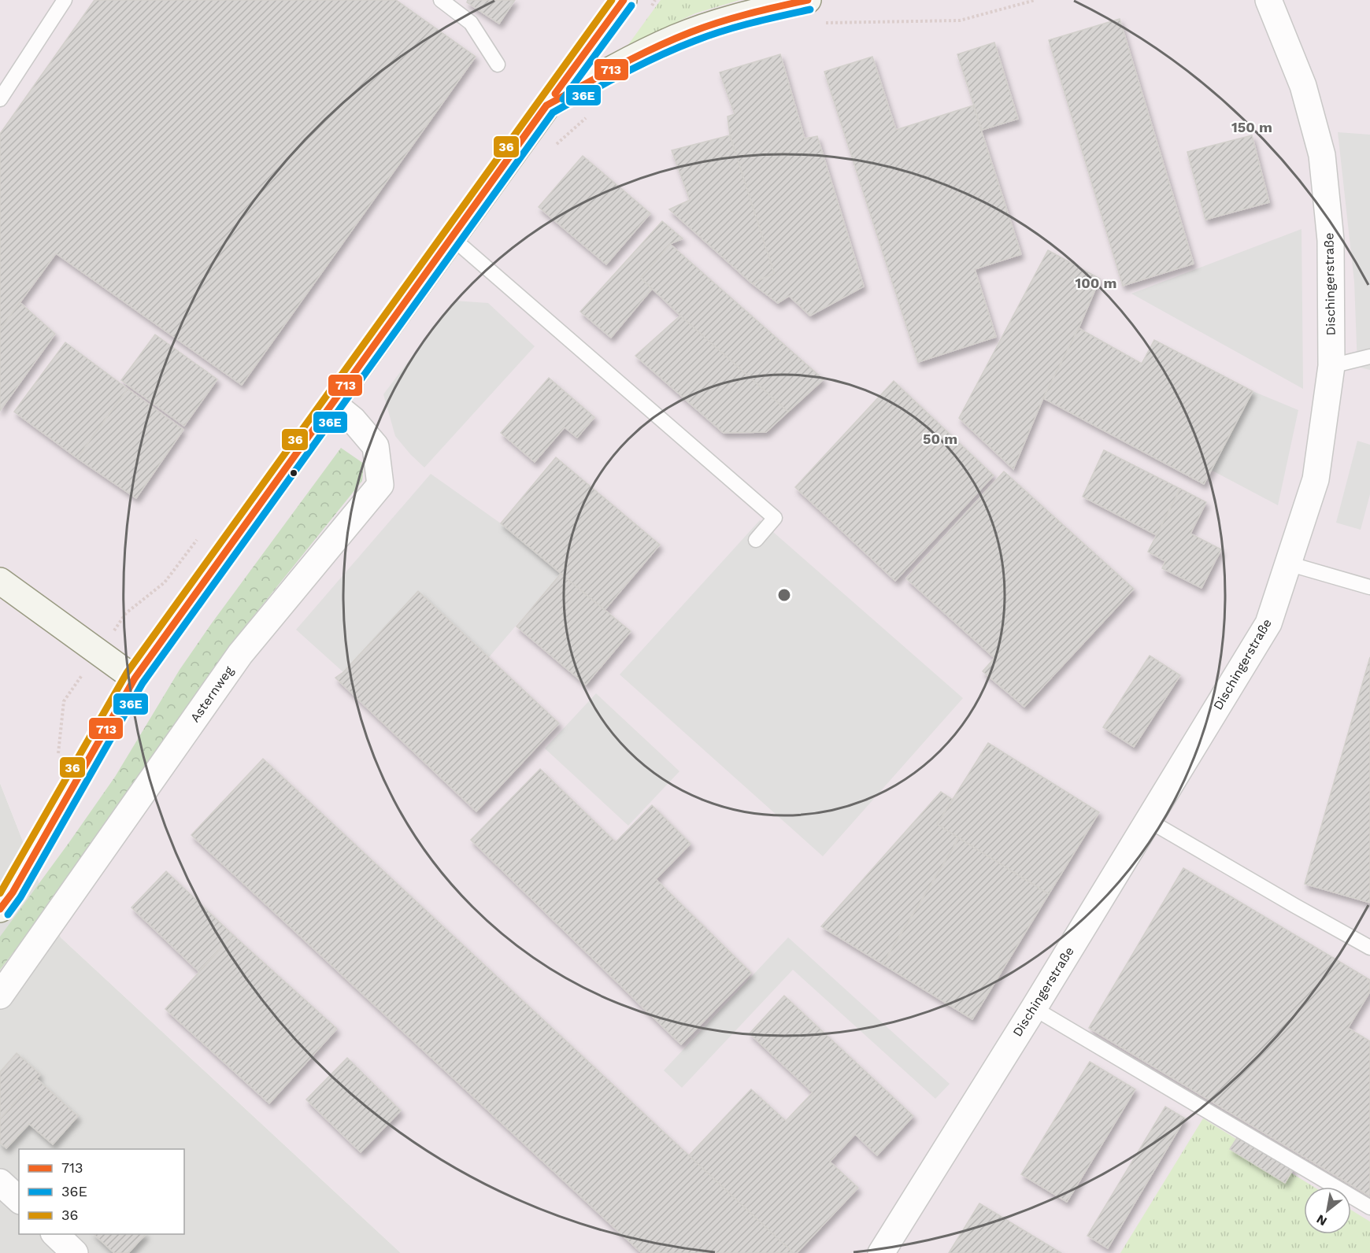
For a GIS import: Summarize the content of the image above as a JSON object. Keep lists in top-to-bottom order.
{
  "streets": {
    "street": ["Dischingerstraße", "Asternweg"]
  },
  "lines": ["transit line 713", "transit line 36", "transit line 36E"],
  "legend": ["713", "36E", "36"],
  "north": "bottom left",
  "rings": ["150 m", "100 m", "50 m"]
}
